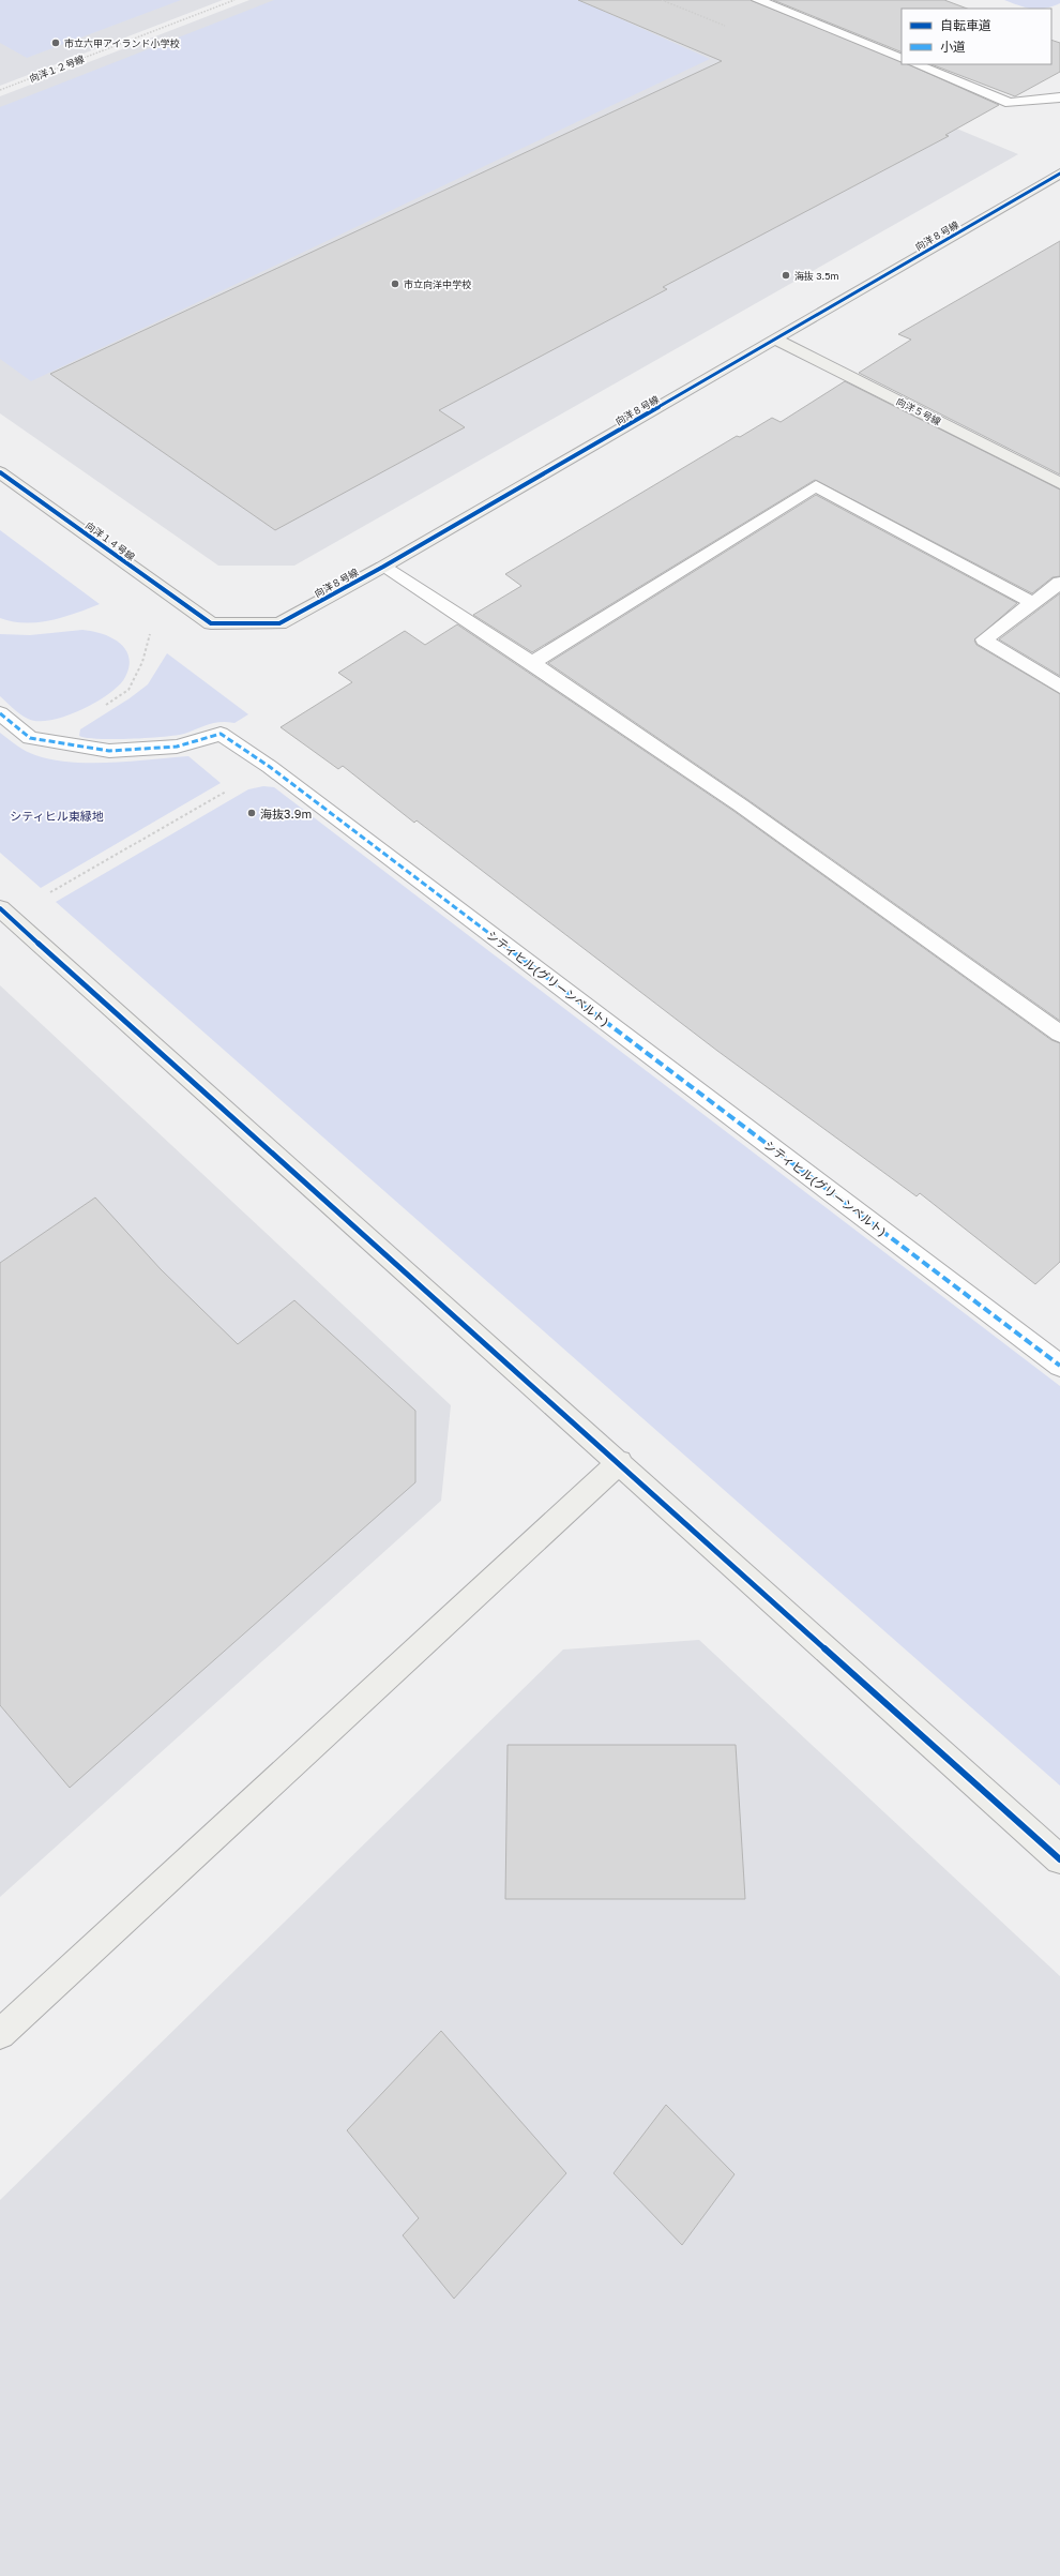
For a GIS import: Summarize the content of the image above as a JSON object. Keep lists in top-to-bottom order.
{
  "streets": {
    "street": [
      "向洋８号線",
      "向洋５号線",
      "向洋１４号線",
      "シティヒル(グリーンベルト)"
    ],
    "path": ["向洋１２号線"]
  },
  "crossings": [
    ["向洋８号線", "向洋５号線"],
    ["向洋８号線", "向洋１４号線"]
  ],
  "parks": ["シティヒル東緑地"],
  "places": [
    "市立六甲アイランド小学校",
    "海抜 3.5m",
    "市立向洋中学校",
    "海抜3.9m"
  ],
  "legend": ["自転車道", "小道"]
}
